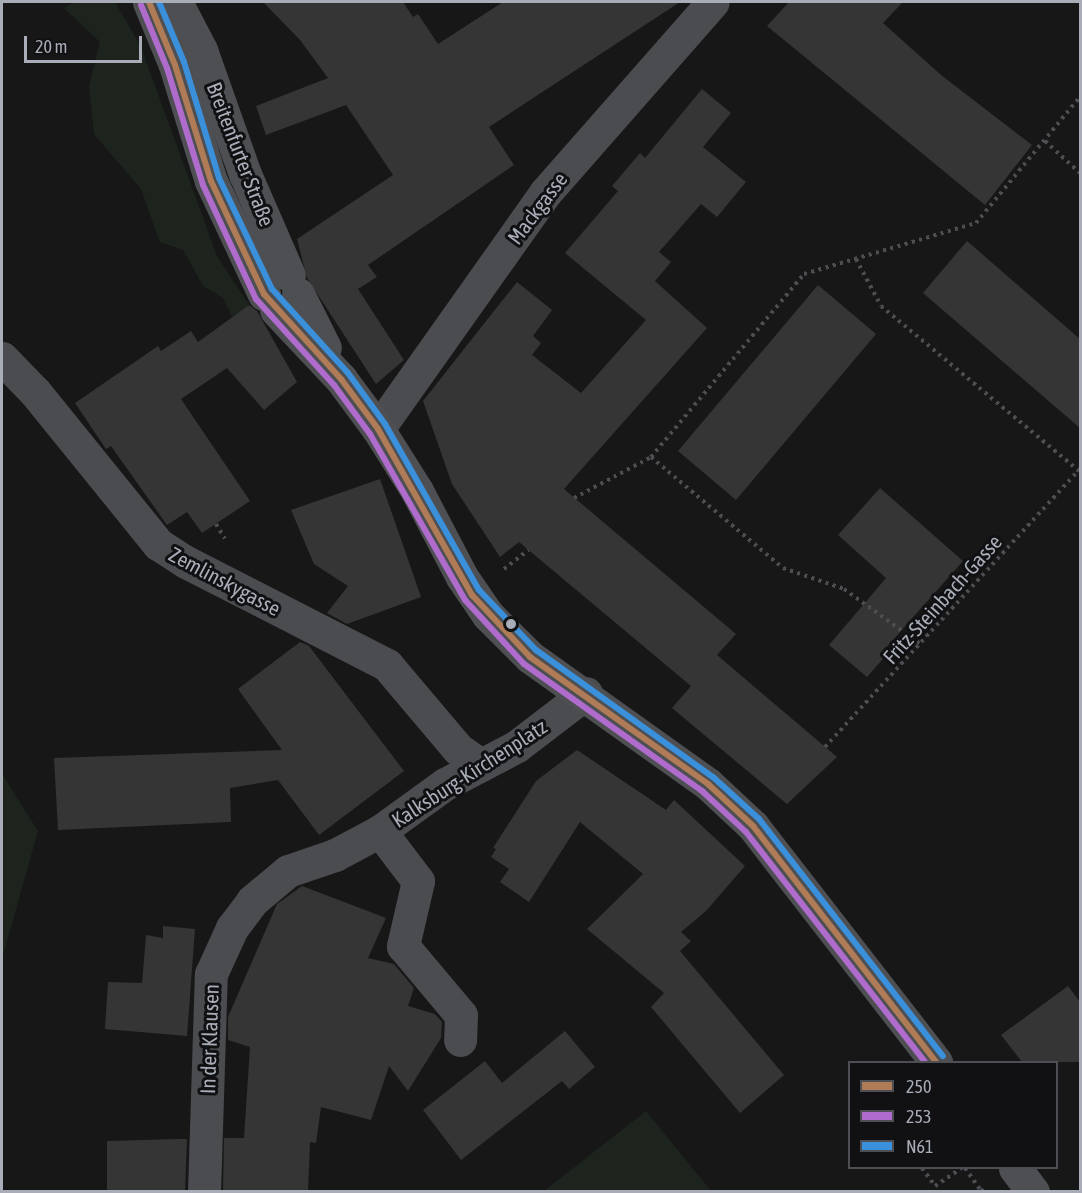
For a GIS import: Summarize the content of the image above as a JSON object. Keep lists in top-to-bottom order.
{
  "streets": {
    "main road": ["Breitenfurter Straße"],
    "street": [
      "Mackgasse",
      "Zemlinskygasse",
      "Kalksburg-Kirchenplatz",
      "In der Klausen"
    ],
    "path": ["Fritz-Steinbach-Gasse"]
  },
  "crossings": [
    ["Breitenfurter Straße", "Mackgasse"],
    ["Breitenfurter Straße", "Kalksburg-Kirchenplatz"],
    ["Zemlinskygasse", "Kalksburg-Kirchenplatz"],
    ["Kalksburg-Kirchenplatz", "In der Klausen"]
  ],
  "lines": ["transit line 250", "transit line N61", "transit line 253"],
  "legend": ["250", "253", "N61"],
  "scale_bar": "20 m"
}
